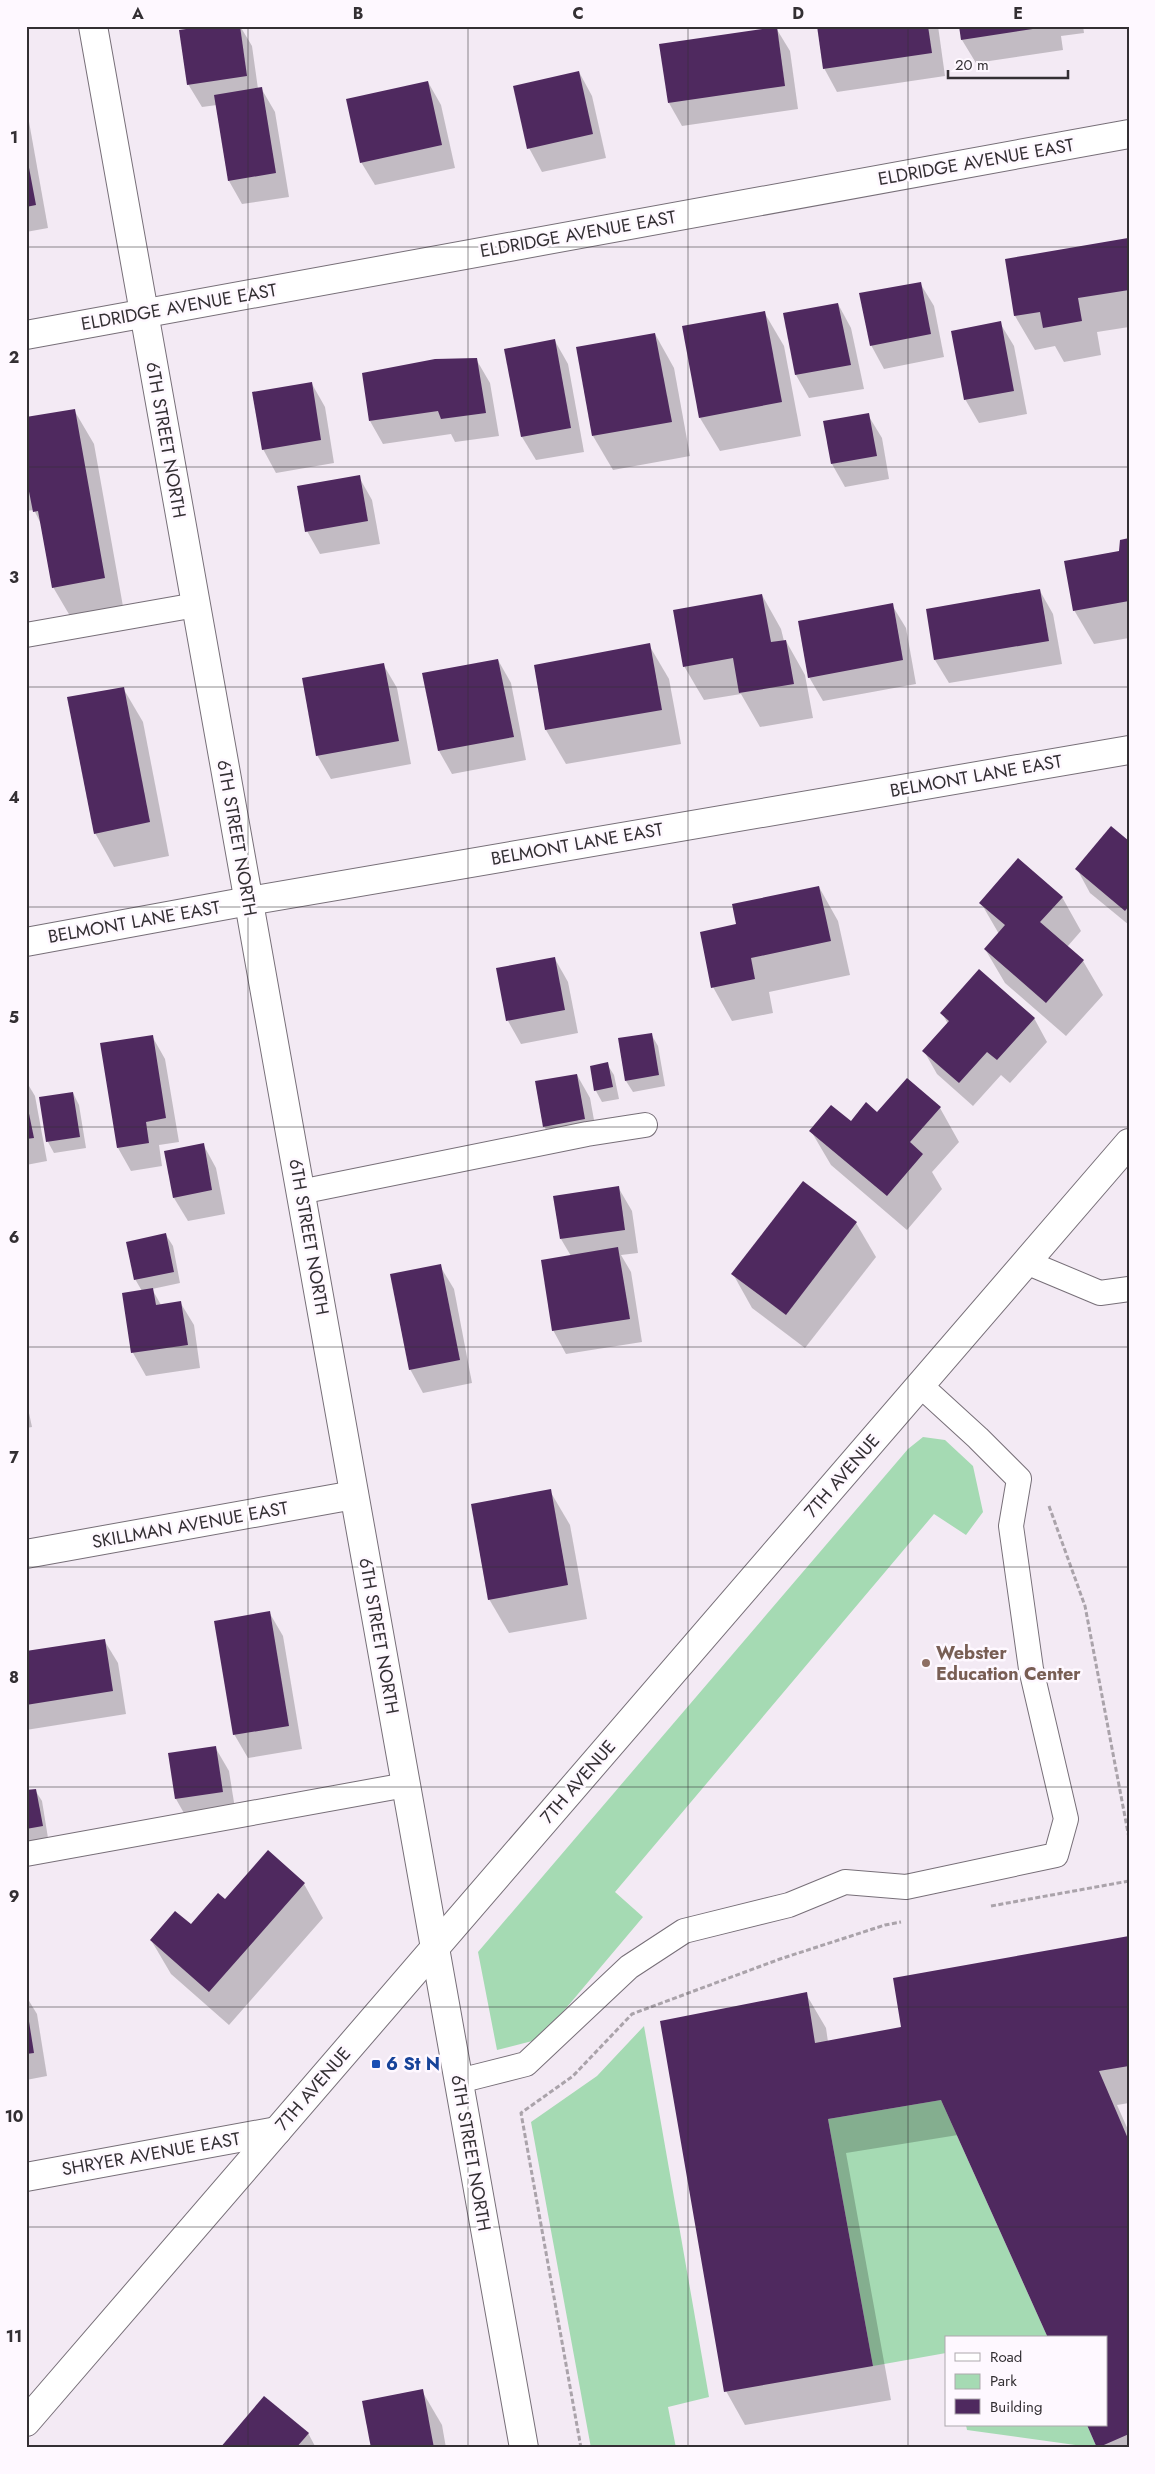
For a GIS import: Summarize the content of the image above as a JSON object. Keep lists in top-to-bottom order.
{
  "streets": {
    "street": [
      "ELDRIDGE AVENUE EAST",
      "6TH STREET NORTH",
      "BELMONT LANE EAST",
      "7TH AVENUE",
      "SKILLMAN AVENUE EAST",
      "SHRYER AVENUE EAST"
    ]
  },
  "crossings": [
    ["ELDRIDGE AVENUE EAST", "6TH STREET NORTH"],
    ["6TH STREET NORTH", "BELMONT LANE EAST"],
    ["6TH STREET NORTH", "7TH AVENUE"],
    ["6TH STREET NORTH", "SKILLMAN AVENUE EAST"],
    ["7TH AVENUE", "SHRYER AVENUE EAST"]
  ],
  "places": {
    "other": ["Webster Education Center"],
    "transit": ["6 St N"]
  },
  "legend": ["Road", "Park", "Building"],
  "scale_bar": "20 m",
  "grid": {
    "columns": [
      "A",
      "B",
      "C",
      "D",
      "E"
    ],
    "rows": [
      "1",
      "2",
      "3",
      "4",
      "5",
      "6",
      "7",
      "8",
      "9",
      "10",
      "11"
    ]
  }
}
